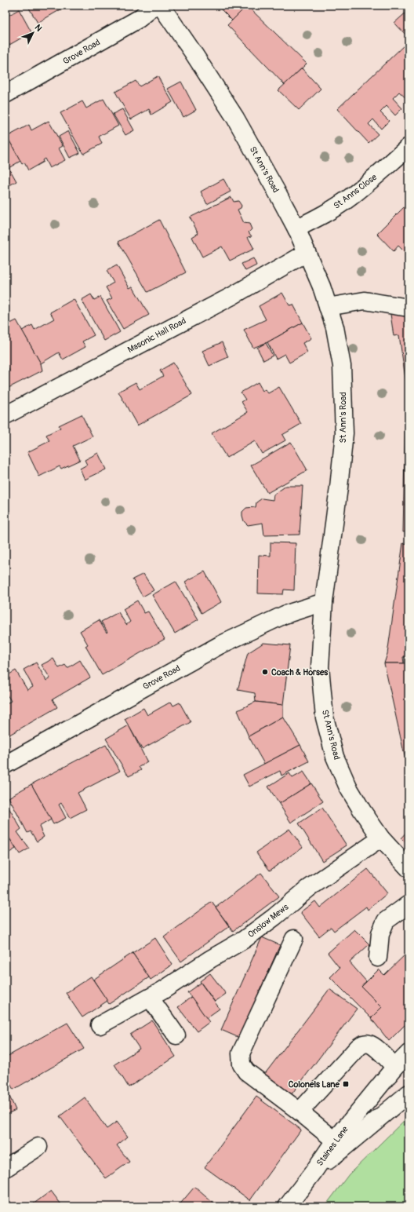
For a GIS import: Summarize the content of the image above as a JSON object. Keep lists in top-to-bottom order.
{
  "streets": {
    "street": [
      "Grove Road",
      "St Ann's Road",
      "St Anns Close",
      "Masonic Hall Road",
      "Onslow Mews",
      "Staines Lane"
    ]
  },
  "crossings": [
    ["Grove Road", "St Ann's Road"],
    ["St Ann's Road", "St Anns Close"],
    ["St Ann's Road", "Masonic Hall Road"],
    ["St Ann's Road", "Onslow Mews"]
  ],
  "places": {
    "other": ["Coach & Horses"],
    "transit": ["Colonels Lane"]
  },
  "north": "top right"
}
